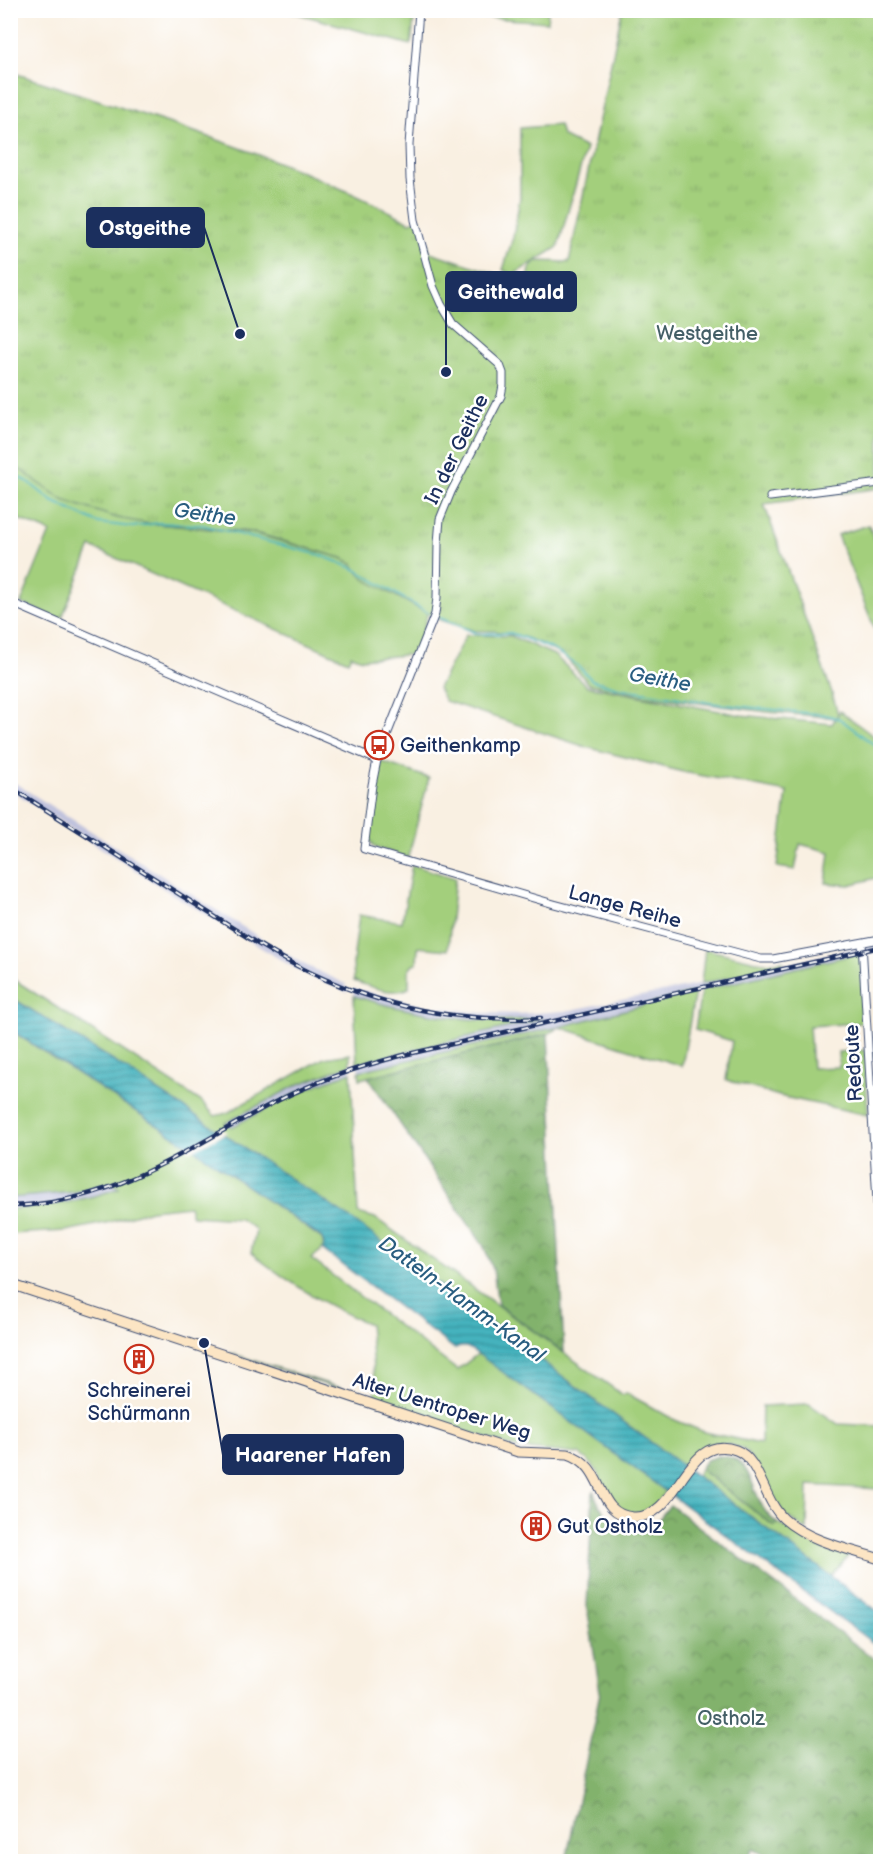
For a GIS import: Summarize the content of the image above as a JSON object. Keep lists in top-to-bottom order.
{
  "streets": {
    "street": [
      "In der Geithe",
      "Lange Reihe",
      "Redoute",
      "Alter Uentroper Weg"
    ]
  },
  "crossings": [
    ["In der Geithe", "Lange Reihe"],
    ["Lange Reihe", "Redoute"]
  ],
  "water": ["Geithe", "Datteln-Hamm-Kanal"],
  "parks": ["Westgeithe", "Ostholz"],
  "places": {
    "other": ["Ostgeithe", "Geithewald", "Haarener Hafen"],
    "bus stop": ["Geithenkamp"],
    "building": ["Schreinerei Schürmann", "Gut Ostholz"]
  }
}
